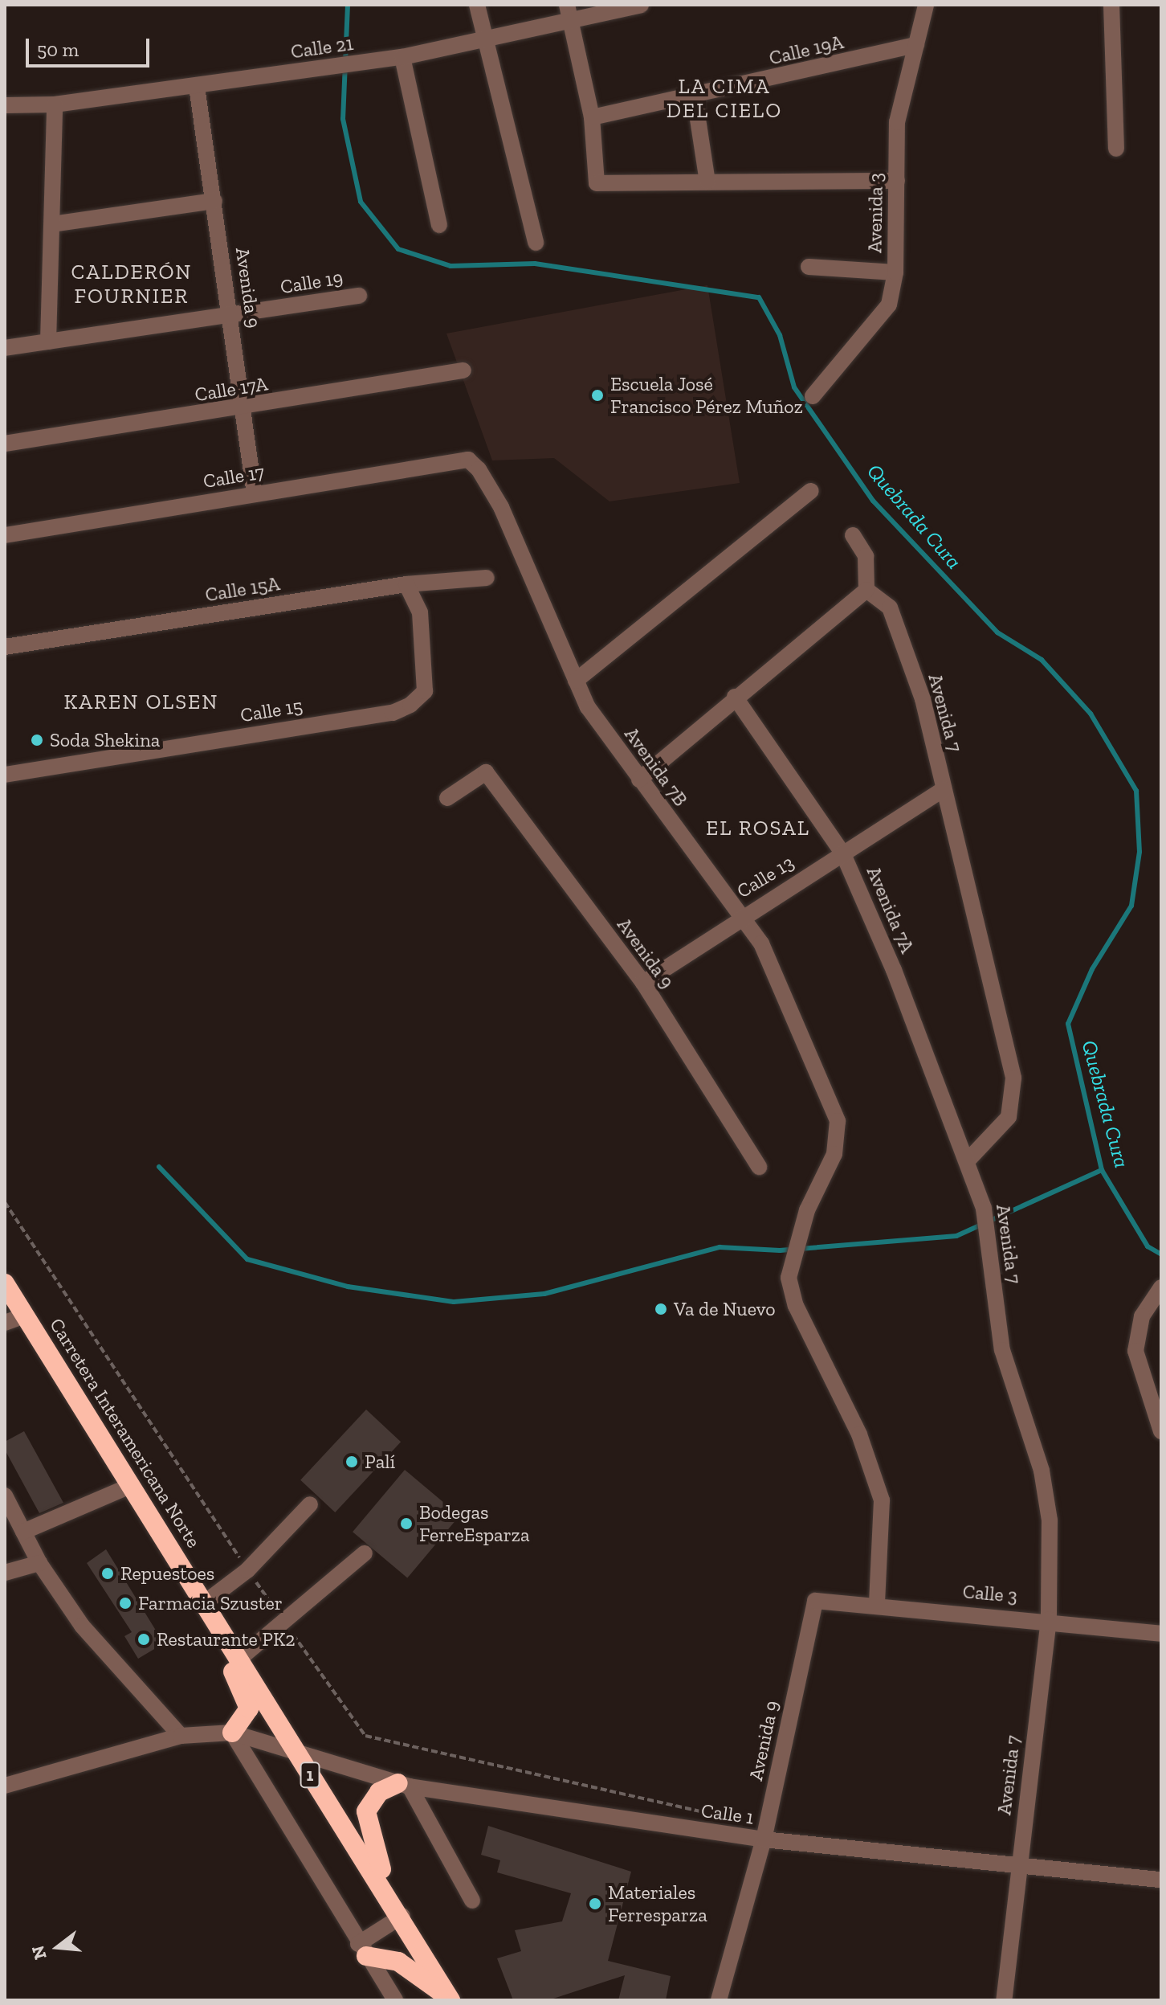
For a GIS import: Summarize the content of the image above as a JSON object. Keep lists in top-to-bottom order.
{
  "streets": {
    "highway": ["Carretera Interamericana Norte", "1"],
    "street": [
      "Calle 21",
      "Calle 19A",
      "Avenida 3",
      "Calle 19",
      "Avenida 9",
      "Calle 17A",
      "Calle 17",
      "Calle 15A",
      "Calle 15",
      "Avenida 7",
      "Avenida 7B",
      "Calle 13",
      "Avenida 7A",
      "Calle 3",
      "Calle 1"
    ]
  },
  "crossings": [
    ["Calle 21", "Avenida 9"],
    ["Calle 19A", "Avenida 3"],
    ["Calle 19", "Avenida 9"],
    ["Avenida 9", "Calle 17A"],
    ["Avenida 9", "Calle 17"],
    ["Avenida 9", "Calle 13"],
    ["Avenida 9", "Calle 3"],
    ["Avenida 9", "Calle 1"],
    ["Calle 17", "Avenida 7B"],
    ["Calle 15A", "Calle 15"],
    ["Avenida 7", "Calle 13"],
    ["Avenida 7", "Avenida 7A"],
    ["Avenida 7", "Calle 3"],
    ["Avenida 7", "Calle 1"],
    ["Avenida 7B", "Calle 13"],
    ["Avenida 7B", "Calle 3"],
    ["Calle 13", "Avenida 7A"],
    ["Carretera Interamericana Norte", "Calle 1"]
  ],
  "districts": [
    "LA CIMA DEL CIELO",
    "CALDERÓN FOURNIER",
    "KAREN OLSEN",
    "EL ROSAL"
  ],
  "water": ["Quebrada Cura"],
  "places": [
    "Escuela José Francisco Pérez Muñoz",
    "Soda Shekina",
    "Va de Nuevo",
    "Palí",
    "Bodegas FerreEsparza",
    "Repuestoes",
    "Farmacia Szuster",
    "Restaurante PK2",
    "Materiales Ferresparza"
  ],
  "scale_bar": "50 m",
  "north": "left"
}
